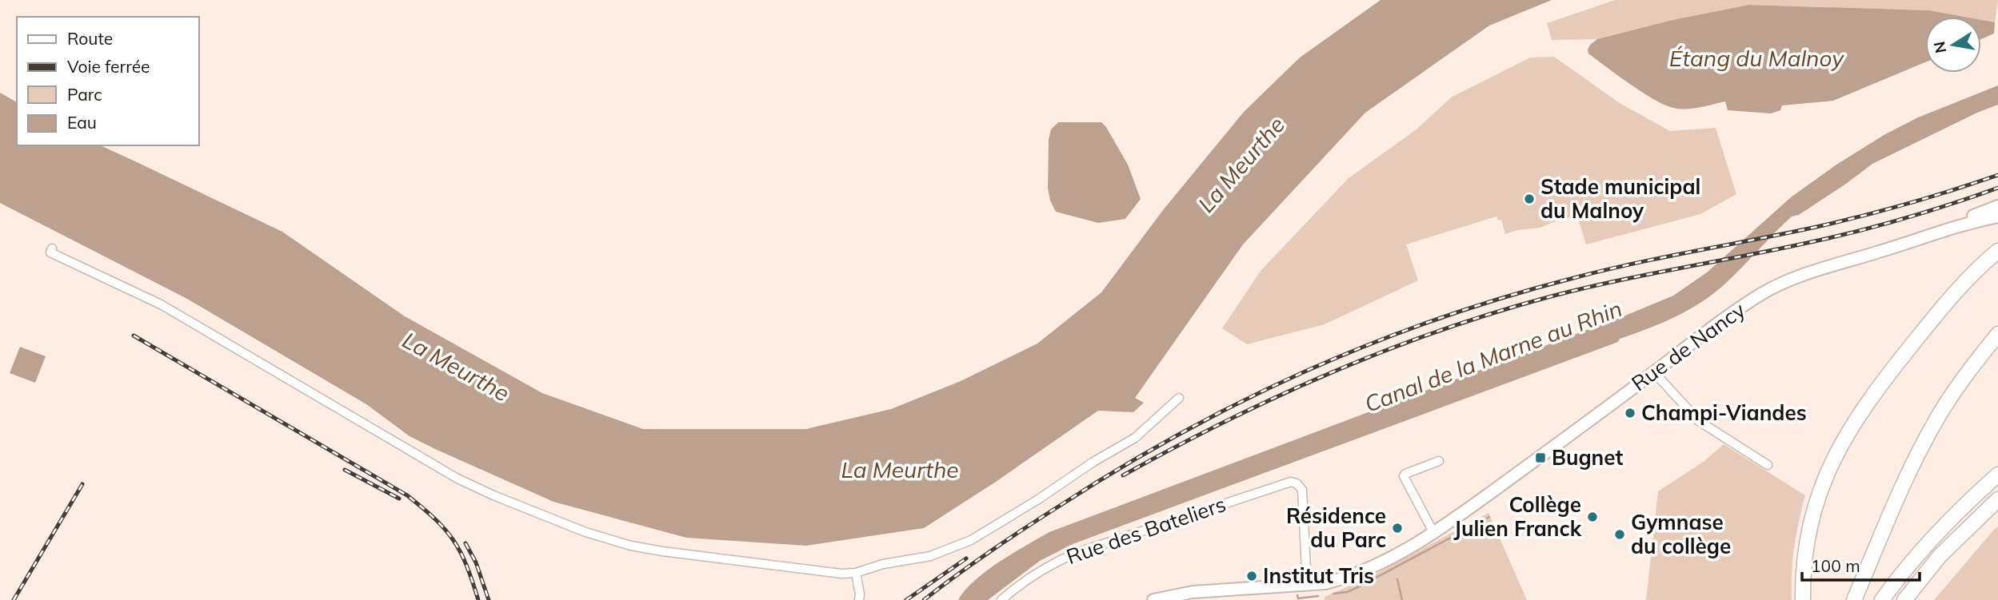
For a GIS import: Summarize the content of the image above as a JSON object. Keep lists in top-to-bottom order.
{
  "streets": {
    "main road": ["Rue de Nancy"],
    "street": ["Rue des Bateliers"]
  },
  "crossings": [
    ["Rue de Nancy", "Rue des Bateliers"]
  ],
  "water": ["Étang du Malnoy", "La Meurthe", "Canal de la Marne au Rhin"],
  "places": {
    "other": [
      "Stade municipal du Malnoy",
      "Champi-Viandes",
      "Collège Julien Franck",
      "Résidence du Parc",
      "Gymnase du collège",
      "Institut Tris"
    ],
    "transit": ["Bugnet"]
  },
  "legend": [
    "Route",
    "Voie ferrée",
    "Parc",
    "Eau"
  ],
  "scale_bar": "100 m",
  "north": "left"
}
